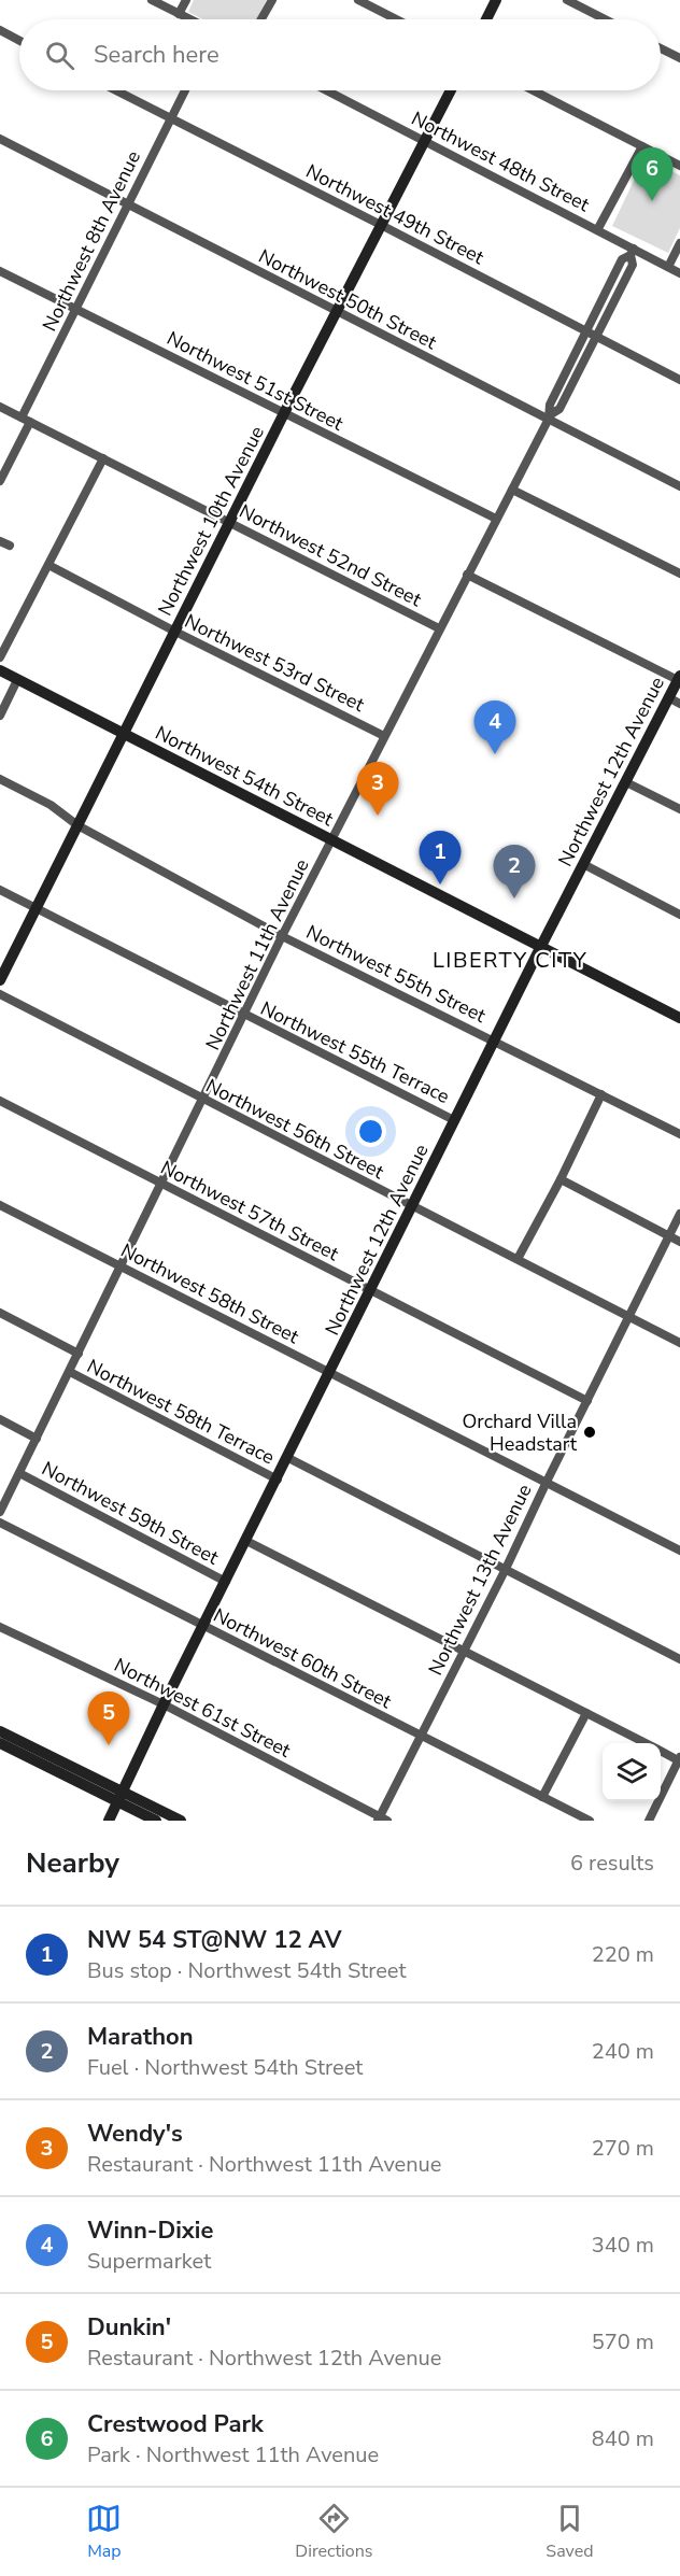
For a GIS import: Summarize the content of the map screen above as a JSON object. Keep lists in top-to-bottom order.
{
  "streets": {
    "main road": ["Northwest 10th Avenue", "Northwest 12th Avenue", "Northwest 54th Street"],
    "street": [
      "Northwest 48th Street",
      "Northwest 49th Street",
      "Northwest 8th Avenue",
      "Northwest 50th Street",
      "Northwest 51st Street",
      "Northwest 52nd Street",
      "Northwest 53rd Street",
      "Northwest 11th Avenue",
      "Northwest 55th Street",
      "Northwest 55th Terrace",
      "Northwest 56th Street",
      "Northwest 57th Street",
      "Northwest 58th Street",
      "Northwest 58th Terrace",
      "Northwest 59th Street",
      "Northwest 13th Avenue",
      "Northwest 60th Street",
      "Northwest 61st Street"
    ]
  },
  "crossings": [
    ["Northwest 48th Street", "Northwest 10th Avenue"],
    ["Northwest 48th Street", "Northwest 11th Avenue"],
    ["Northwest 49th Street", "Northwest 8th Avenue"],
    ["Northwest 49th Street", "Northwest 10th Avenue"],
    ["Northwest 49th Street", "Northwest 11th Avenue"],
    ["Northwest 8th Avenue", "Northwest 50th Street"],
    ["Northwest 8th Avenue", "Northwest 51st Street"],
    ["Northwest 8th Avenue", "Northwest 52nd Street"],
    ["Northwest 50th Street", "Northwest 10th Avenue"],
    ["Northwest 50th Street", "Northwest 11th Avenue"],
    ["Northwest 51st Street", "Northwest 10th Avenue"],
    ["Northwest 51st Street", "Northwest 11th Avenue"],
    ["Northwest 10th Avenue", "Northwest 52nd Street"],
    ["Northwest 10th Avenue", "Northwest 53rd Street"],
    ["Northwest 10th Avenue", "Northwest 54th Street"],
    ["Northwest 10th Avenue", "Northwest 55th Street"],
    ["Northwest 10th Avenue", "Northwest 55th Terrace"],
    ["Northwest 52nd Street", "Northwest 11th Avenue"],
    ["Northwest 53rd Street", "Northwest 11th Avenue"],
    ["Northwest 12th Avenue", "Northwest 54th Street"],
    ["Northwest 12th Avenue", "Northwest 55th Street"],
    ["Northwest 12th Avenue", "Northwest 55th Terrace"],
    ["Northwest 12th Avenue", "Northwest 56th Street"],
    ["Northwest 12th Avenue", "Northwest 57th Street"],
    ["Northwest 12th Avenue", "Northwest 58th Street"],
    ["Northwest 12th Avenue", "Northwest 58th Terrace"],
    ["Northwest 12th Avenue", "Northwest 59th Street"],
    ["Northwest 12th Avenue", "Northwest 60th Street"],
    ["Northwest 12th Avenue", "Northwest 61st Street"],
    ["Northwest 54th Street", "Northwest 11th Avenue"],
    ["Northwest 11th Avenue", "Northwest 55th Street"],
    ["Northwest 11th Avenue", "Northwest 55th Terrace"],
    ["Northwest 11th Avenue", "Northwest 56th Street"],
    ["Northwest 11th Avenue", "Northwest 57th Street"],
    ["Northwest 11th Avenue", "Northwest 58th Street"],
    ["Northwest 11th Avenue", "Northwest 58th Terrace"],
    ["Northwest 11th Avenue", "Northwest 59th Street"],
    ["Northwest 56th Street", "Northwest 13th Avenue"],
    ["Northwest 57th Street", "Northwest 13th Avenue"],
    ["Northwest 58th Street", "Northwest 13th Avenue"],
    ["Northwest 58th Terrace", "Northwest 13th Avenue"],
    ["Northwest 59th Street", "Northwest 13th Avenue"],
    ["Northwest 13th Avenue", "Northwest 60th Street"],
    ["Northwest 13th Avenue", "Northwest 61st Street"]
  ],
  "districts": ["LIBERTY CITY"],
  "places": ["Orchard Villa Headstart"],
  "page": {
    "search": "Search here",
    "pins": [
      "6",
      "4",
      "3",
      "1",
      "2",
      "5"
    ],
    "heading": ["Nearby", "6 results"],
    "list": [
      {
        "mark": "1",
        "name": "NW 54 ST@NW 12 AV",
        "note": "Bus stop · Northwest 54th Street",
        "value": "220 m"
      },
      {
        "mark": "2",
        "name": "Marathon",
        "note": "Fuel · Northwest 54th Street",
        "value": "240 m"
      },
      {
        "mark": "3",
        "name": "Wendy's",
        "note": "Restaurant · Northwest 11th Avenue",
        "value": "270 m"
      },
      {
        "mark": "4",
        "name": "Winn-Dixie",
        "note": "Supermarket",
        "value": "340 m"
      },
      {
        "mark": "5",
        "name": "Dunkin'",
        "note": "Restaurant · Northwest 12th Avenue",
        "value": "570 m"
      },
      {
        "mark": "6",
        "name": "Crestwood Park",
        "note": "Park · Northwest 11th Avenue",
        "value": "840 m"
      }
    ],
    "nav": ["Map", "Directions", "Saved"]
  }
}
